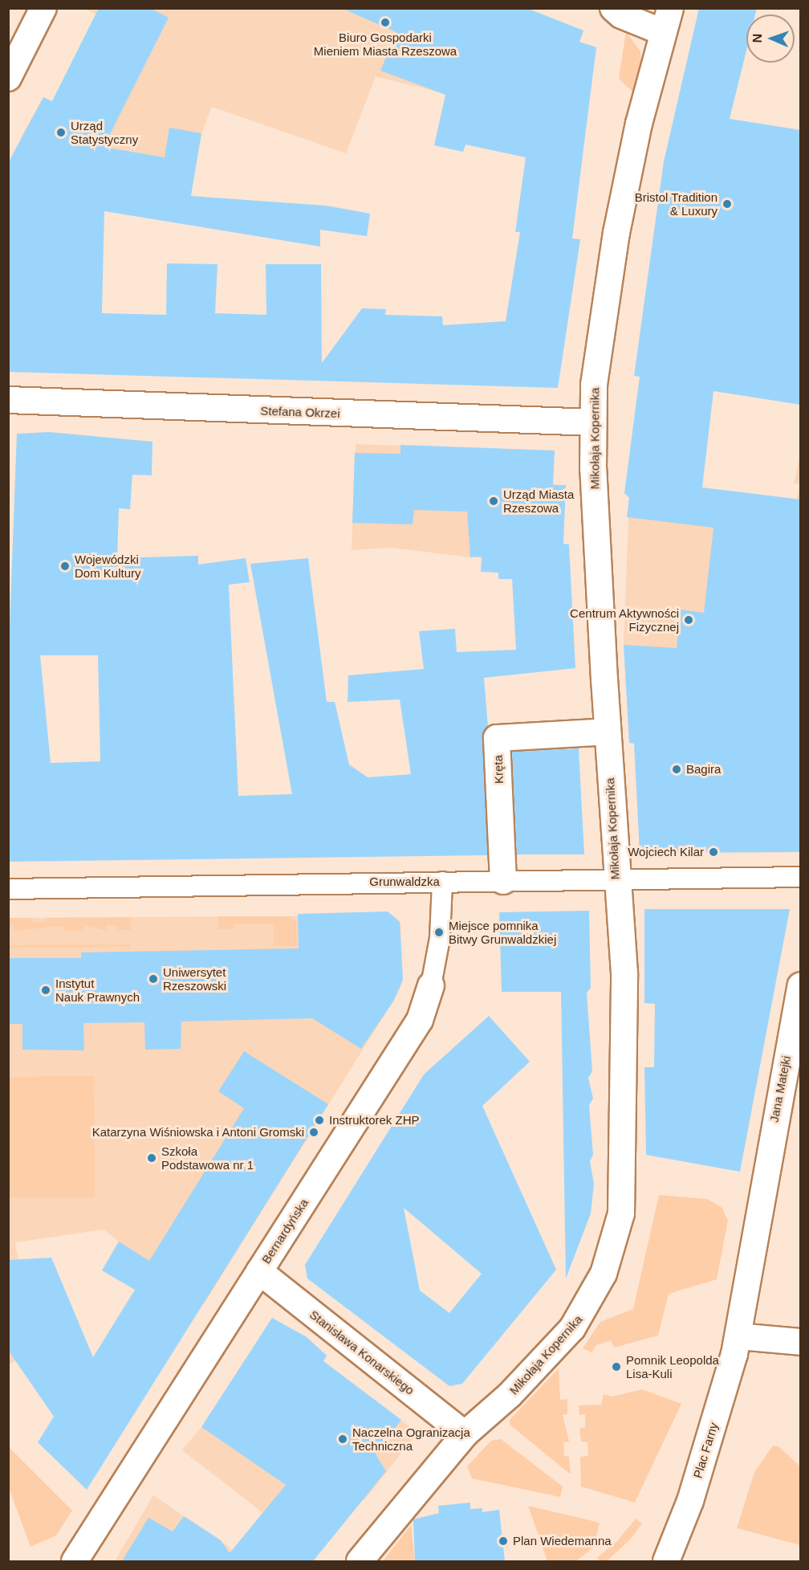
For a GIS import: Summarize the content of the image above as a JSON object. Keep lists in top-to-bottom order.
{
  "streets": {
    "street": [
      "Stefana Okrzei",
      "Mikołaja Kopernika",
      "Kręta",
      "Grunwaldzka",
      "Jana Matejki",
      "Bernardyńska",
      "Stanisława Konarskiego",
      "Plac Farny"
    ]
  },
  "crossings": [
    ["Stefana Okrzei", "Mikołaja Kopernika"],
    ["Mikołaja Kopernika", "Kręta"],
    ["Mikołaja Kopernika", "Grunwaldzka"],
    ["Mikołaja Kopernika", "Stanisława Konarskiego"],
    ["Kręta", "Grunwaldzka"],
    ["Grunwaldzka", "Bernardyńska"],
    ["Jana Matejki", "Plac Farny"],
    ["Bernardyńska", "Stanisława Konarskiego"]
  ],
  "places": [
    "Biuro Gospodarki Mieniem Miasta Rzeszowa",
    "Urząd Statystyczny",
    "Bristol Tradition & Luxury",
    "Urząd Miasta Rzeszowa",
    "Wojewódzki Dom Kultury",
    "Centrum Aktywności Fizycznej",
    "Bagira",
    "Wojciech Kilar",
    "Miejsce pomnika Bitwy Grunwaldzkiej",
    "Uniwersytet Rzeszowski",
    "Instytut Nauk Prawnych",
    "Instruktorek ZHP",
    "Katarzyna Wiśniowska i Antoni Gromski",
    "Szkoła Podstawowa nr 1",
    "Pomnik Leopolda Lisa-Kuli",
    "Naczelna Ogranizacja Techniczna",
    "Plan Wiedemanna"
  ],
  "north": "left"
}
